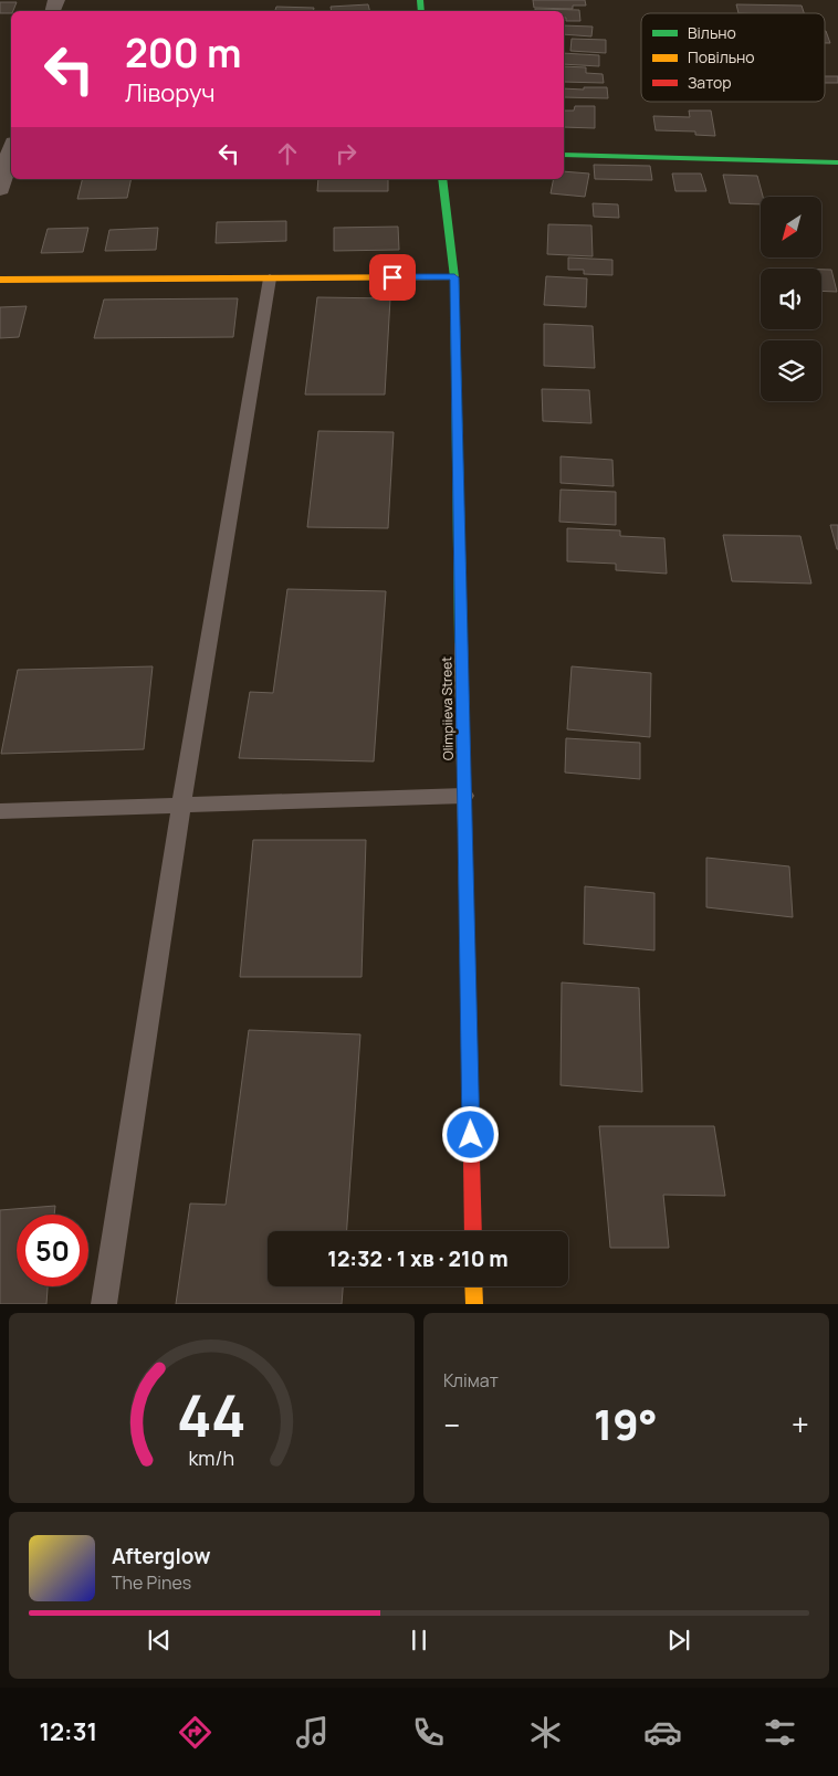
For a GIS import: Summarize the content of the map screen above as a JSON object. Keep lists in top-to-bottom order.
{
  "streets": {
    "main road": ["Olimpiieva Street"]
  },
  "legend": ["Вільно", "Повільно", "Затор"],
  "north": "bottom left",
  "page": {
    "turn": ["200 m", "Ліворуч"],
    "limit": "50",
    "trip": "12:32 · 1 хв · 210 m",
    "tile": "Клімат",
    "heat": ["−", "19°", "+"],
    "song": ["Afterglow", "The Pines"],
    "tabs": "12:31",
    "gauge": ["44", "km/h"]
  }
}
